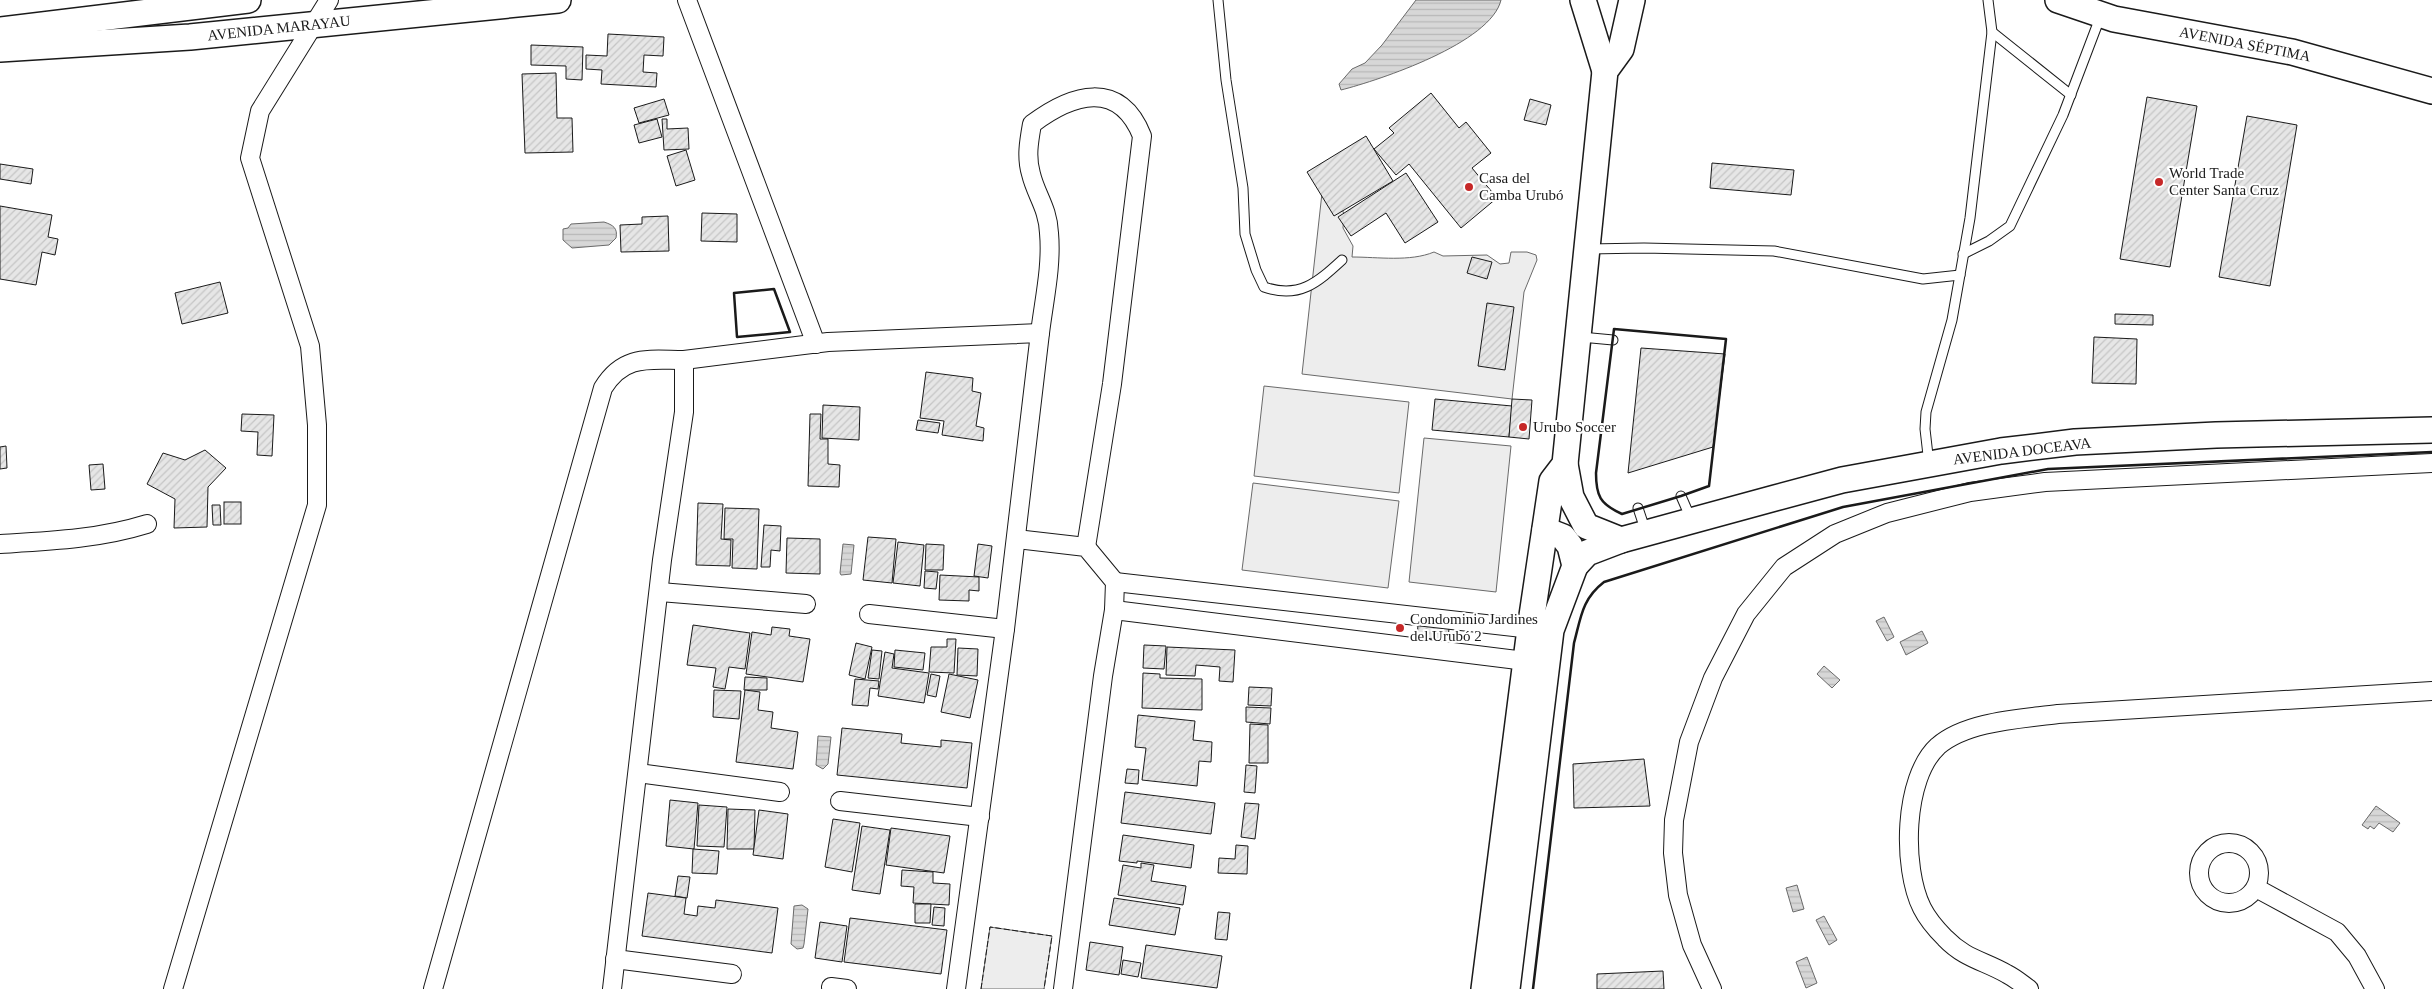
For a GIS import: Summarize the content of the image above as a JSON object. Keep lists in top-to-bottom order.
{
  "streets": {
    "main road": ["AVENIDA MARAYAU", "AVENIDA SÉPTIMA", "AVENIDA DOCEAVA"]
  },
  "places": [
    "World Trade Center Santa Cruz",
    "Casa del Camba Urubó",
    "Urubo Soccer",
    "Condominio Jardines del Urubó 2"
  ]
}
